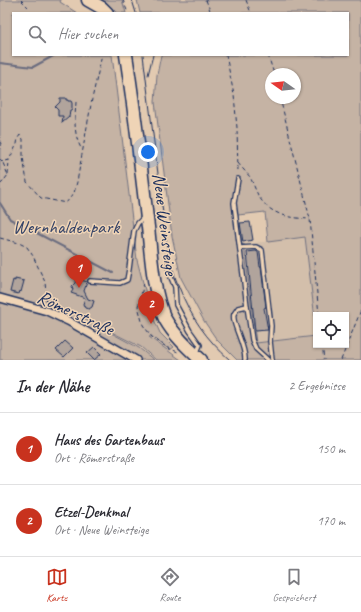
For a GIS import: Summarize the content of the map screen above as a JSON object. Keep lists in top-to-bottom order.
{
  "streets": {
    "main road": ["Neue Weinsteige"],
    "street": ["Römerstraße"]
  },
  "parks": ["Wernhaldenpark"],
  "north": "left",
  "page": {
    "search": "Hier suchen",
    "pins": ["1", "2"],
    "heading": ["In der Nähe", "2 Ergebnisse"],
    "list": [
      {
        "mark": "1",
        "name": "Haus des Gartenbaus",
        "note": "Ort · Römerstraße",
        "value": "150 m"
      },
      {
        "mark": "2",
        "name": "Etzel-Denkmal",
        "note": "Ort · Neue Weinsteige",
        "value": "170 m"
      }
    ],
    "nav": ["Karte", "Route", "Gespeichert"]
  }
}
